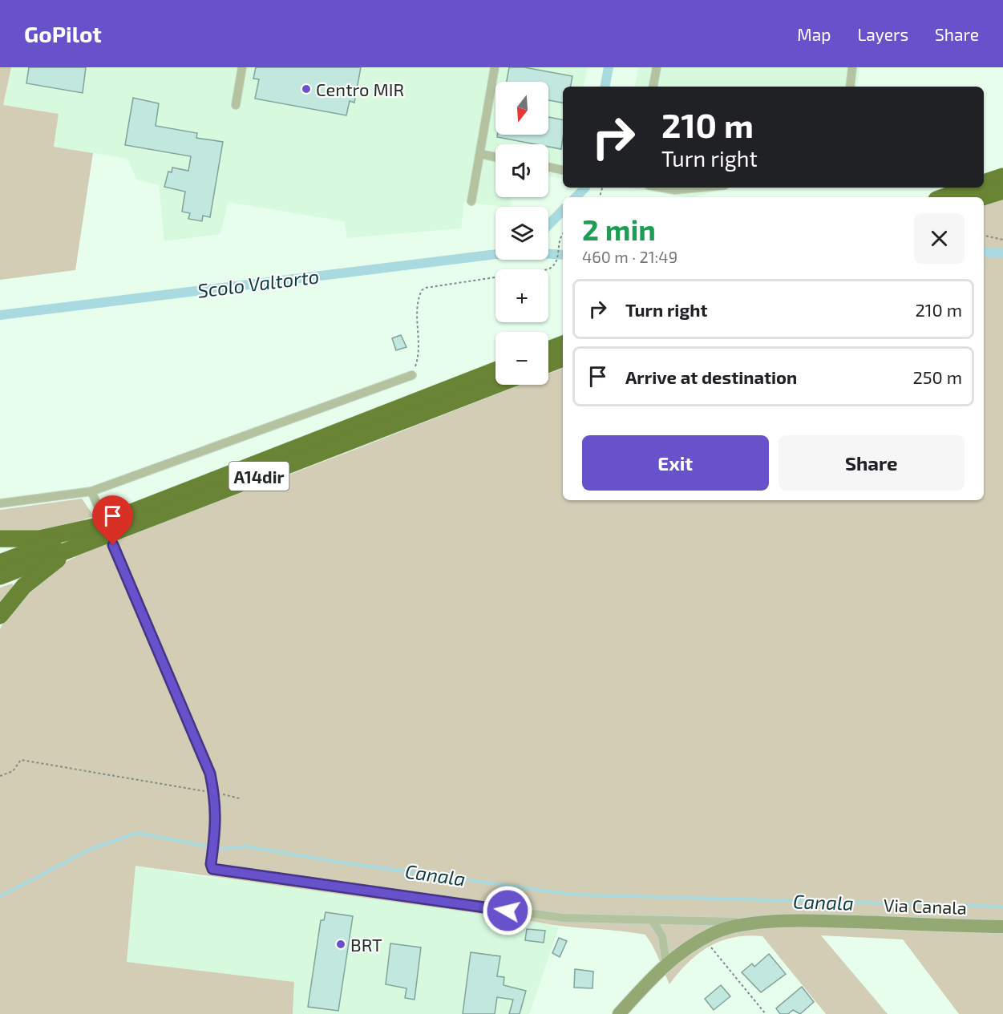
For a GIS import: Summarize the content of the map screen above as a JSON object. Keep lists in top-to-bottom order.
{
  "streets": {
    "highway": ["A14dir"],
    "street": ["Via Canala"]
  },
  "water": ["Scolo Valtorto", "Canala"],
  "places": ["Centro MIR", "BRT"],
  "north": "bottom",
  "page": {
    "header": "GoPilot",
    "nav": ["Map", "Layers", "Share"],
    "map_buttons": ["+", "−"],
    "turn": ["210 m", "Turn right"],
    "heading": ["2 min", "460 m · 21:49"],
    "list": [
      {
        "name": "Turn right",
        "value": "210 m"
      },
      {
        "name": "Arrive at destination",
        "value": "250 m"
      }
    ],
    "buttons": ["Exit", "Share"]
  }
}
